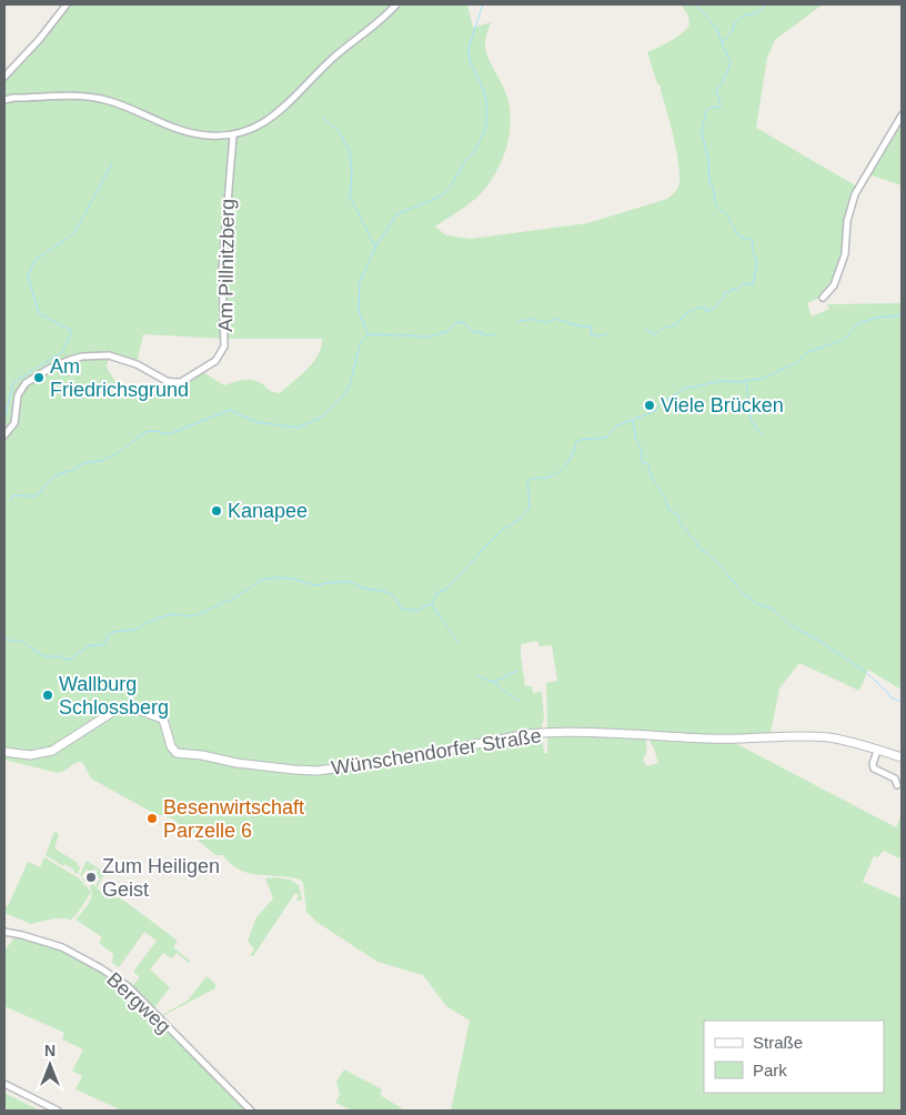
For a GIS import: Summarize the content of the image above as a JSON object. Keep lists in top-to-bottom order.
{
  "streets": {
    "street": ["Am Pillnitzberg", "Wünschendorfer Straße", "Bergweg"]
  },
  "places": [
    "Am Friedrichsgrund",
    "Viele Brücken",
    "Kanapee",
    "Wallburg Schlossberg",
    "Besenwirtschaft Parzelle 6",
    "Zum Heiligen Geist"
  ],
  "legend": ["Straße", "Park"],
  "north": "top"
}
